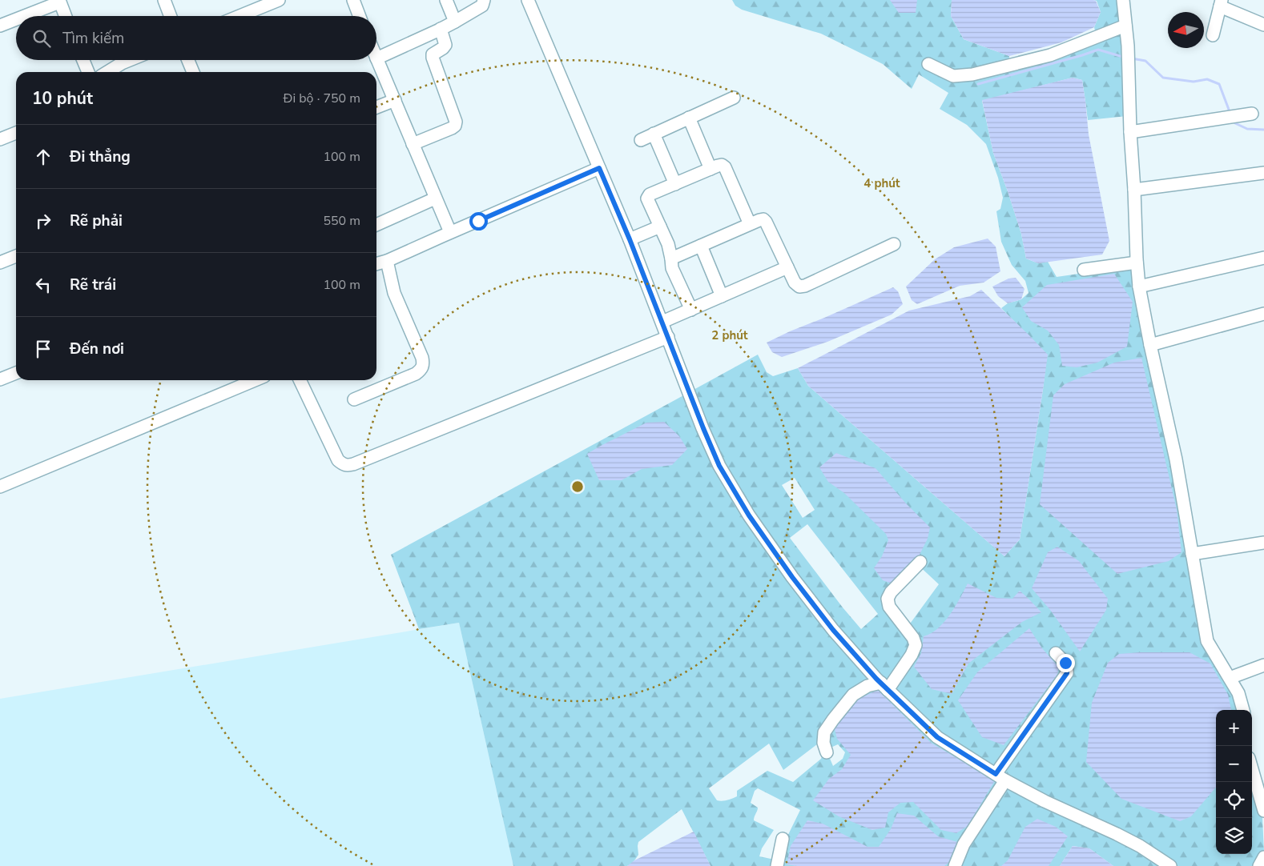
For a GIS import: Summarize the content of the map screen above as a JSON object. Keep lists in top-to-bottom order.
{
  "north": "left",
  "page": {
    "search": "Tìm kiếm",
    "heading": ["10 phút", "Đi bộ · 750 m"],
    "list": [
      ["Đi thẳng", "100 m"],
      ["Rẽ phải", "550 m"],
      ["Rẽ trái", "100 m"],
      "Đến nơi"
    ],
    "map_buttons": ["+", "−"]
  },
  "rings": ["4 phút", "2 phút"]
}
